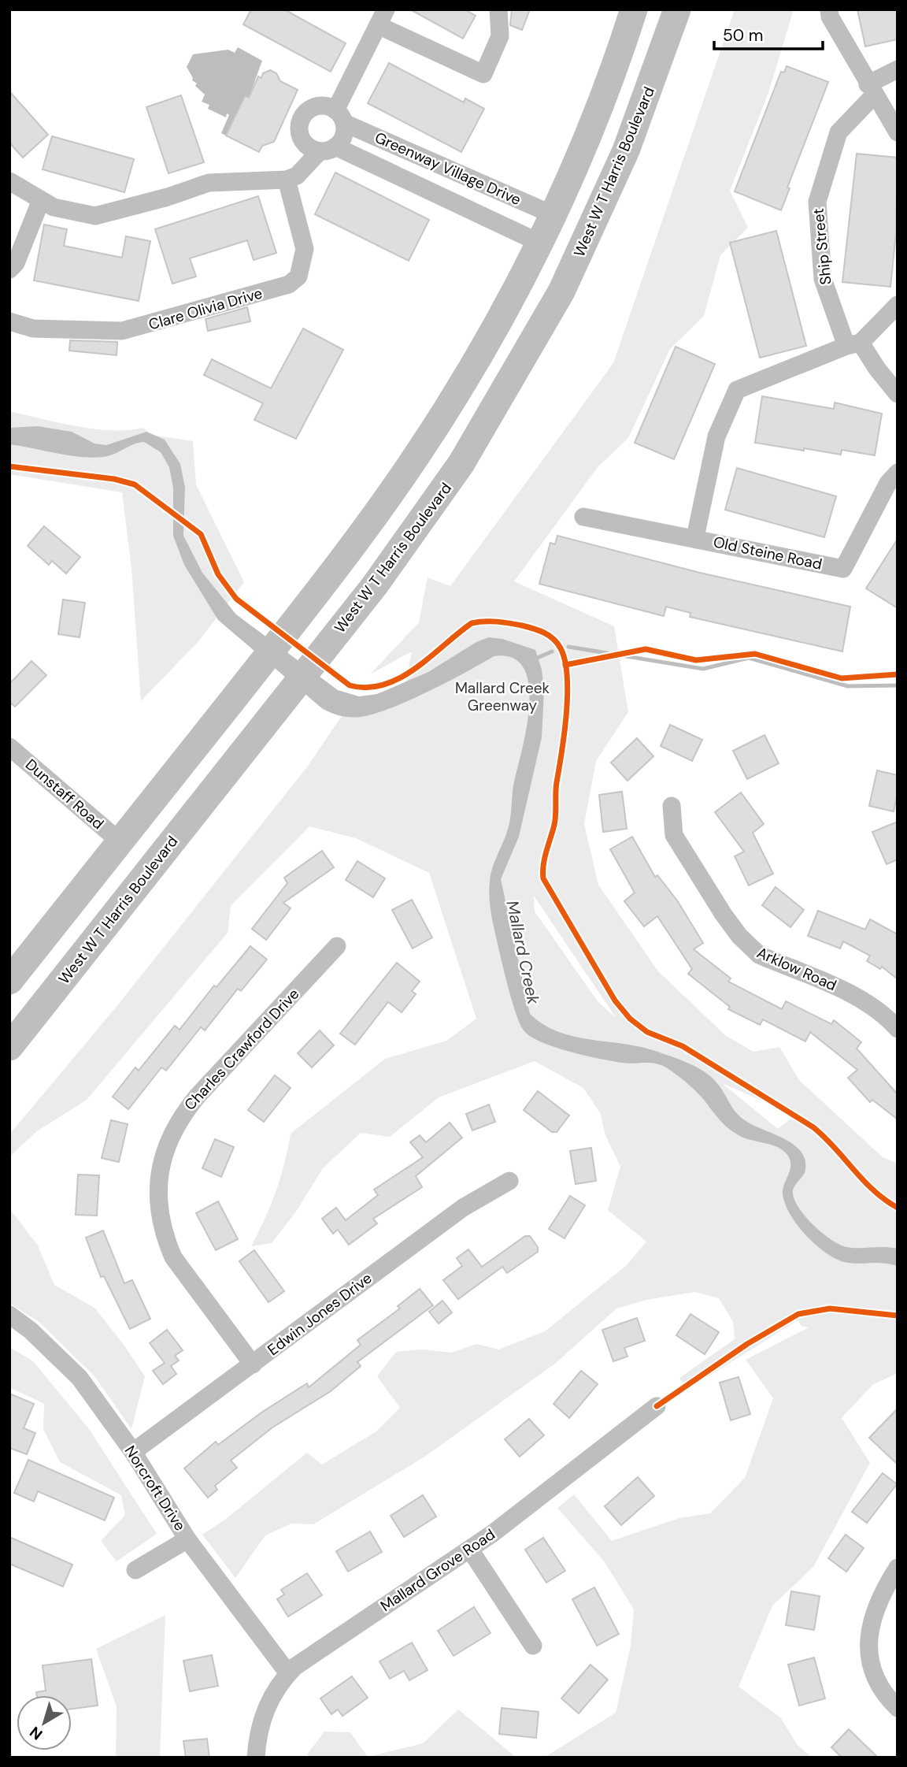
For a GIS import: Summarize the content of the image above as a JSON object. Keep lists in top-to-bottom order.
{
  "streets": {
    "main road": ["West W T Harris Boulevard"],
    "street": [
      "Greenway Village Drive",
      "Ship Street",
      "Clare Olivia Drive",
      "Old Steine Road",
      "Dunstaff Road",
      "Arklow Road",
      "Charles Crawford Drive",
      "Edwin Jones Drive",
      "Norcroft Drive",
      "Mallard Grove Road"
    ]
  },
  "crossings": [
    ["Charles Crawford Drive", "Edwin Jones Drive"],
    ["Edwin Jones Drive", "Norcroft Drive"],
    ["Norcroft Drive", "Mallard Grove Road"]
  ],
  "water": ["Mallard Creek"],
  "parks": ["Mallard Creek Greenway"],
  "scale_bar": "50 m",
  "north": "bottom left"
}
